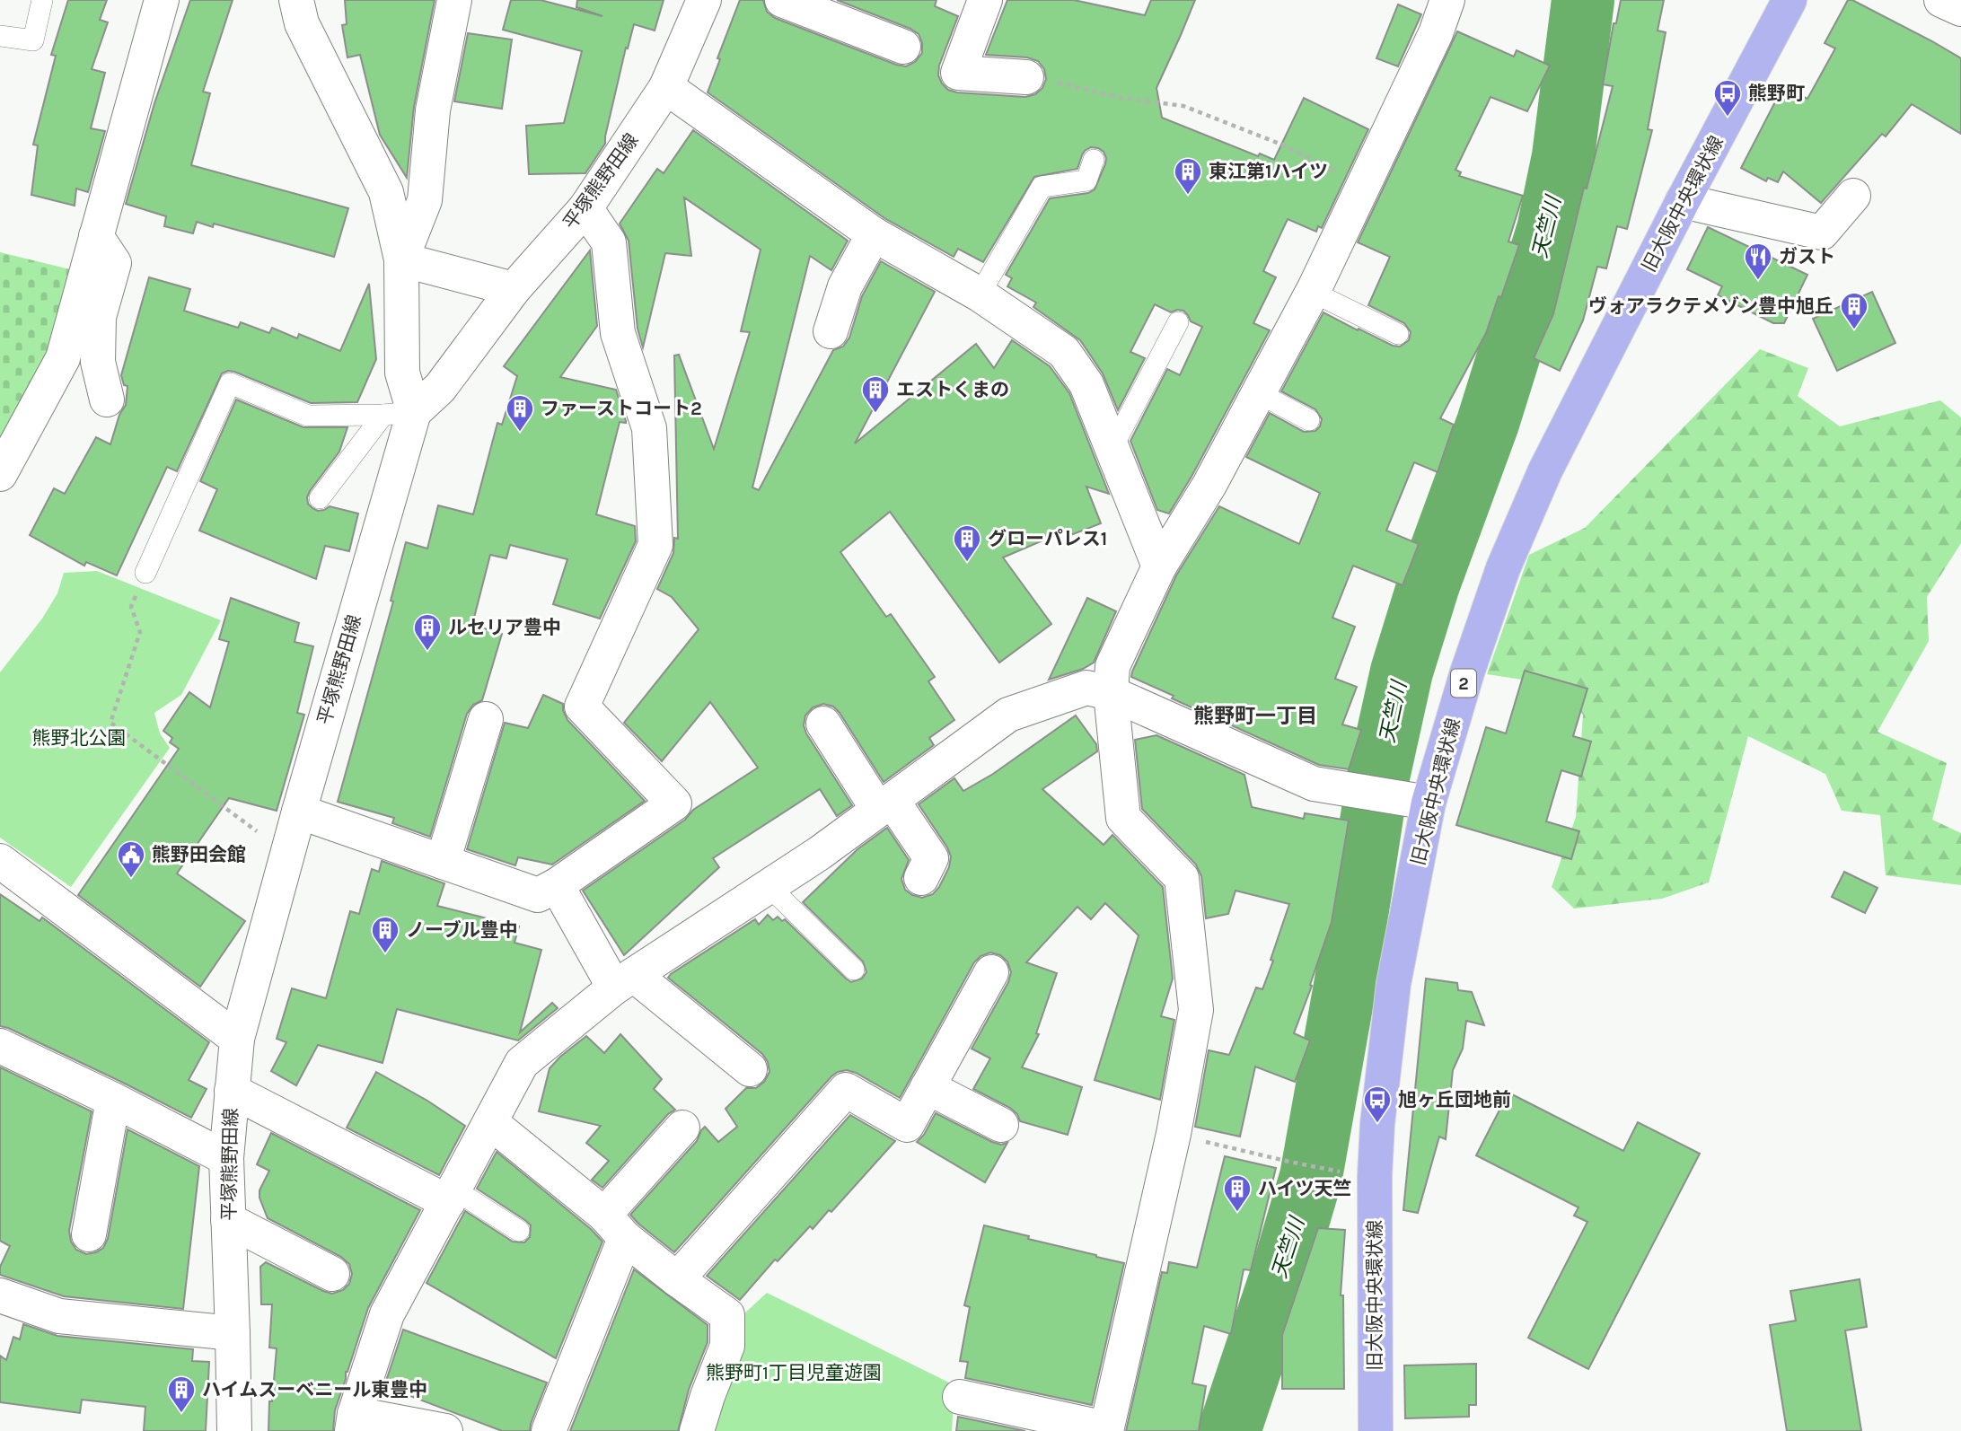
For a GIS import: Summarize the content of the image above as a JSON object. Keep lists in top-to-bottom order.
{
  "streets": {
    "main road": ["旧大阪中央環状線", "2"],
    "street": ["平塚熊野田線"]
  },
  "districts": ["熊野町一丁目"],
  "water": ["天竺川"],
  "parks": ["熊野北公園", "熊野町1丁目児童遊園"],
  "places": {
    "bus stop": ["熊野町", "旭ヶ丘団地前"],
    "building": [
      "東江第1ハイツ",
      "ヴォアラクテメゾン豊中旭丘",
      "エストくまの",
      "ファーストコート2",
      "グローパレス1",
      "ルセリア豊中",
      "ノーブル豊中",
      "ハイツ天竺",
      "ハイムスーベニール東豊中"
    ],
    "restaurant": ["ガスト"],
    "public building": ["熊野田会館"]
  }
}
